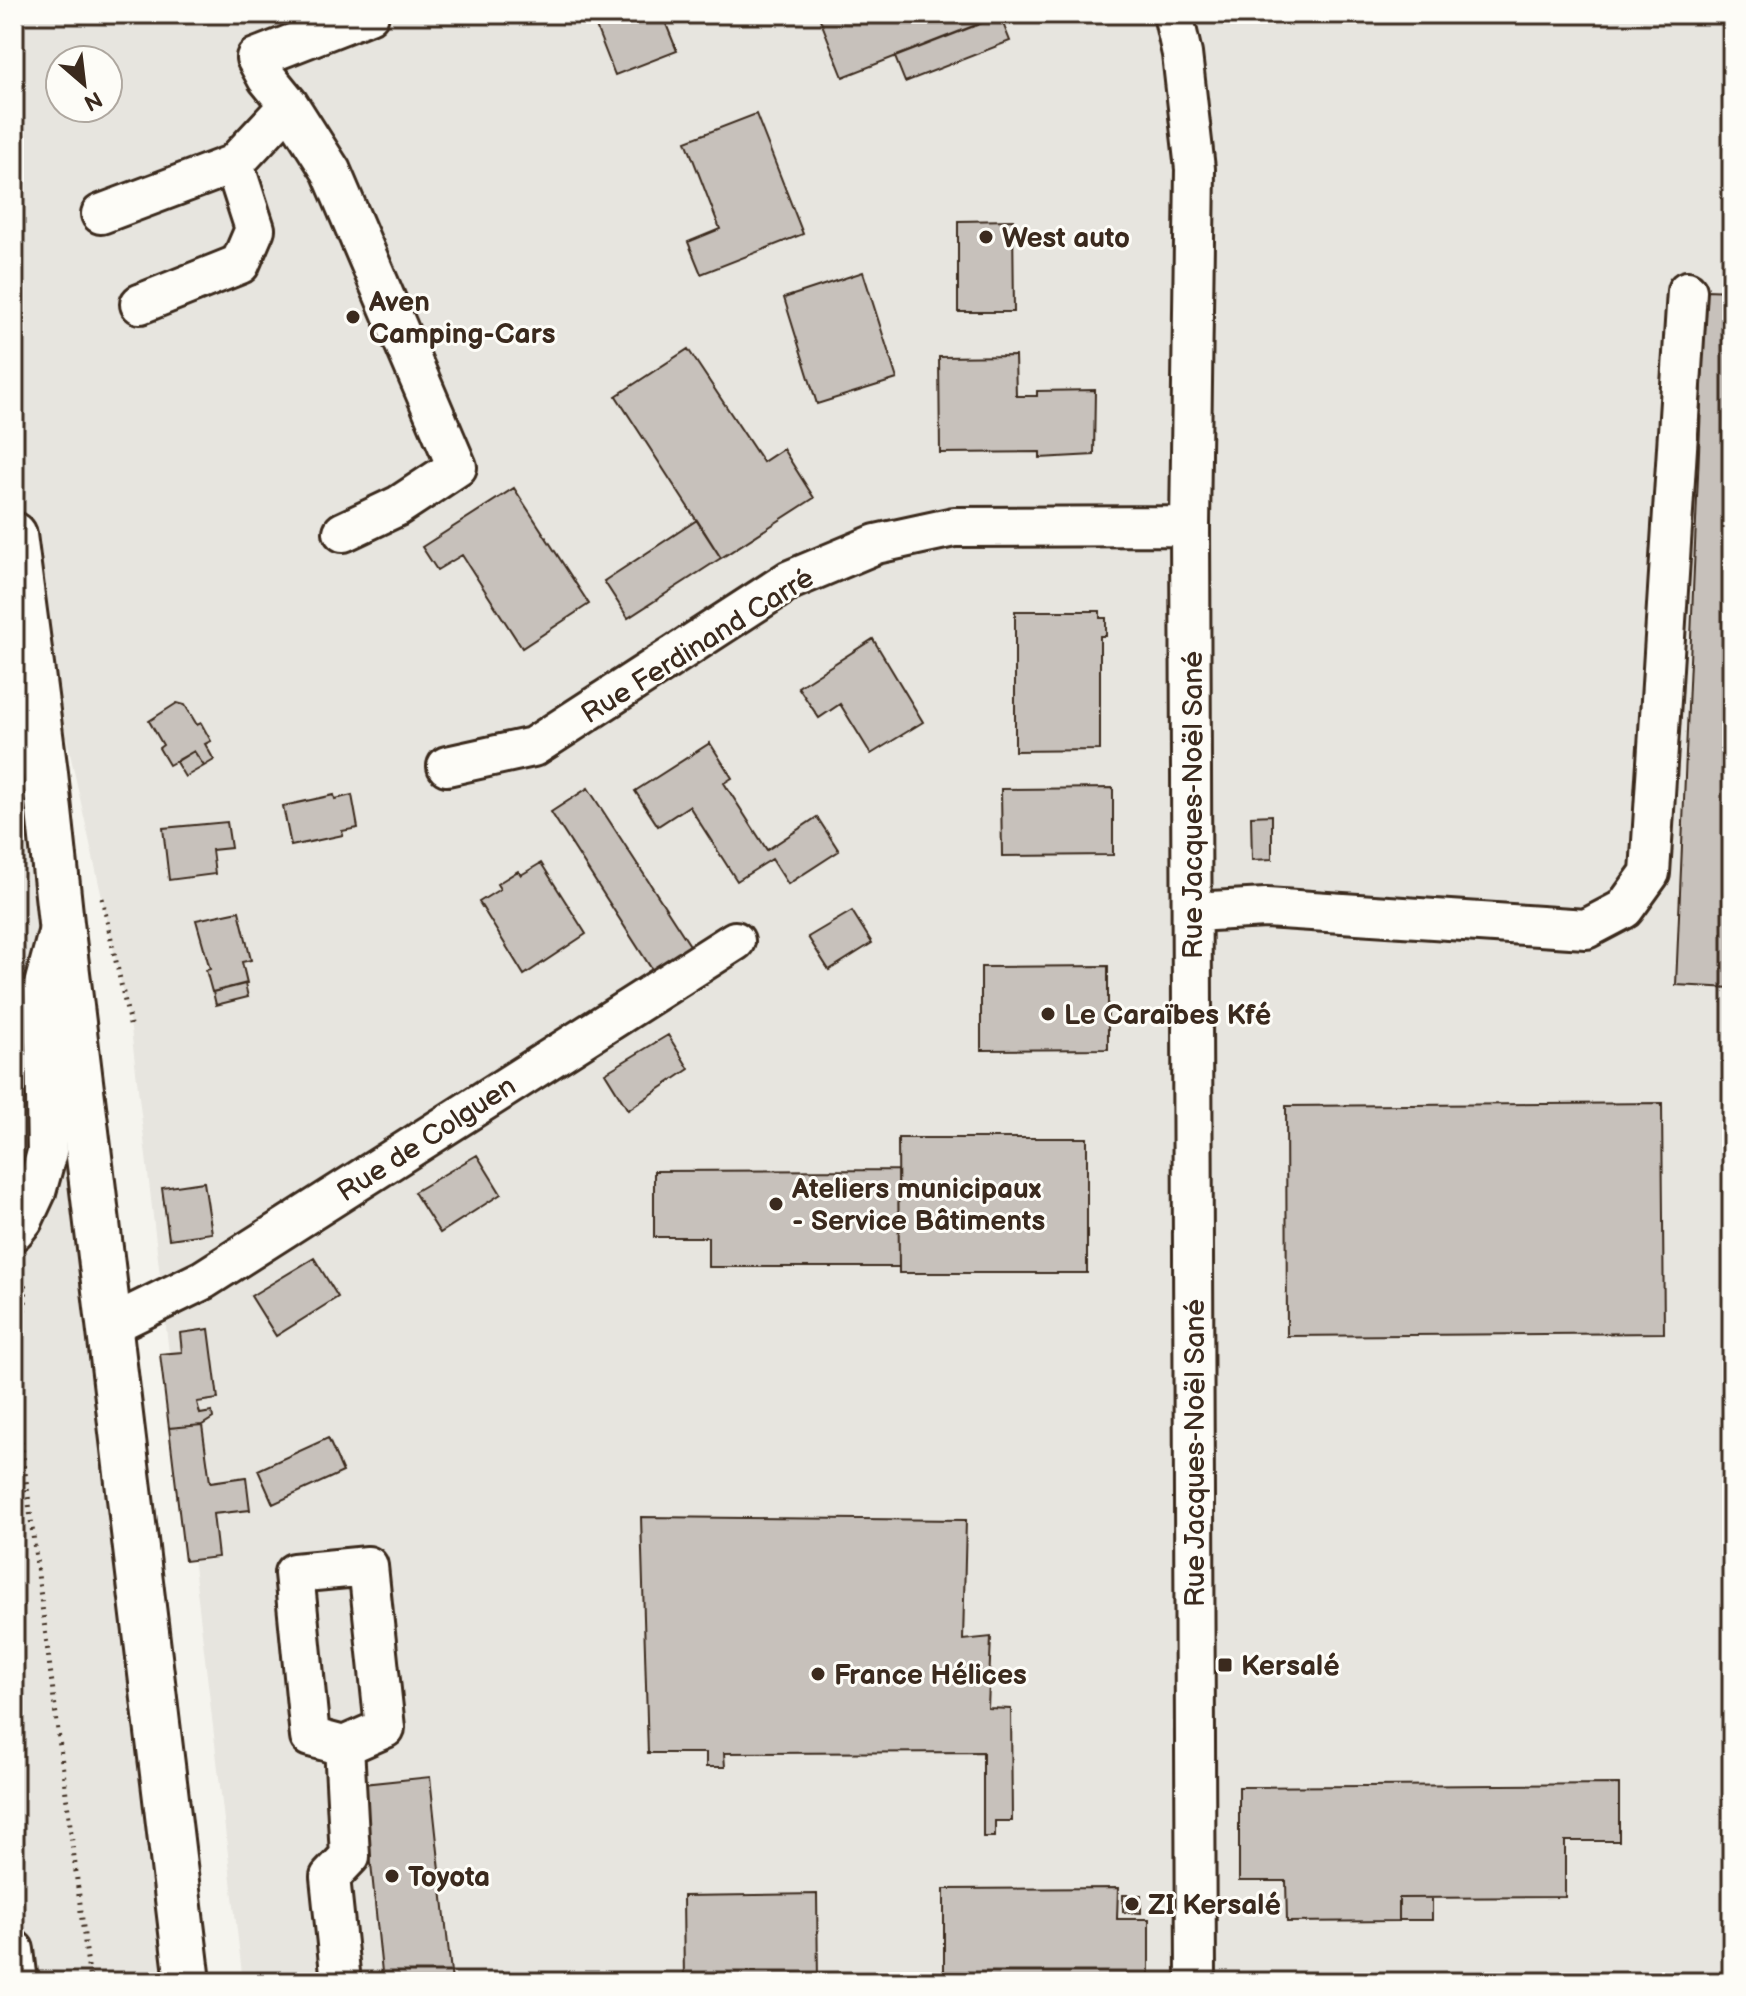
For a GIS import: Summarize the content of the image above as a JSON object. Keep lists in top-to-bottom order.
{
  "streets": {
    "street": ["Rue Ferdinand Carré", "Rue Jacques-Noël Sané", "Rue de Colguen"]
  },
  "crossings": [
    ["Rue Ferdinand Carré", "Rue Jacques-Noël Sané"]
  ],
  "places": {
    "other": [
      "West auto",
      "Aven Camping-Cars",
      "Le Caraïbes Kfé",
      "Ateliers municipaux - Service Bâtiments",
      "France Hélices",
      "Toyota",
      "ZI Kersalé"
    ],
    "transit": ["Kersalé"]
  },
  "north": "bottom right"
}
